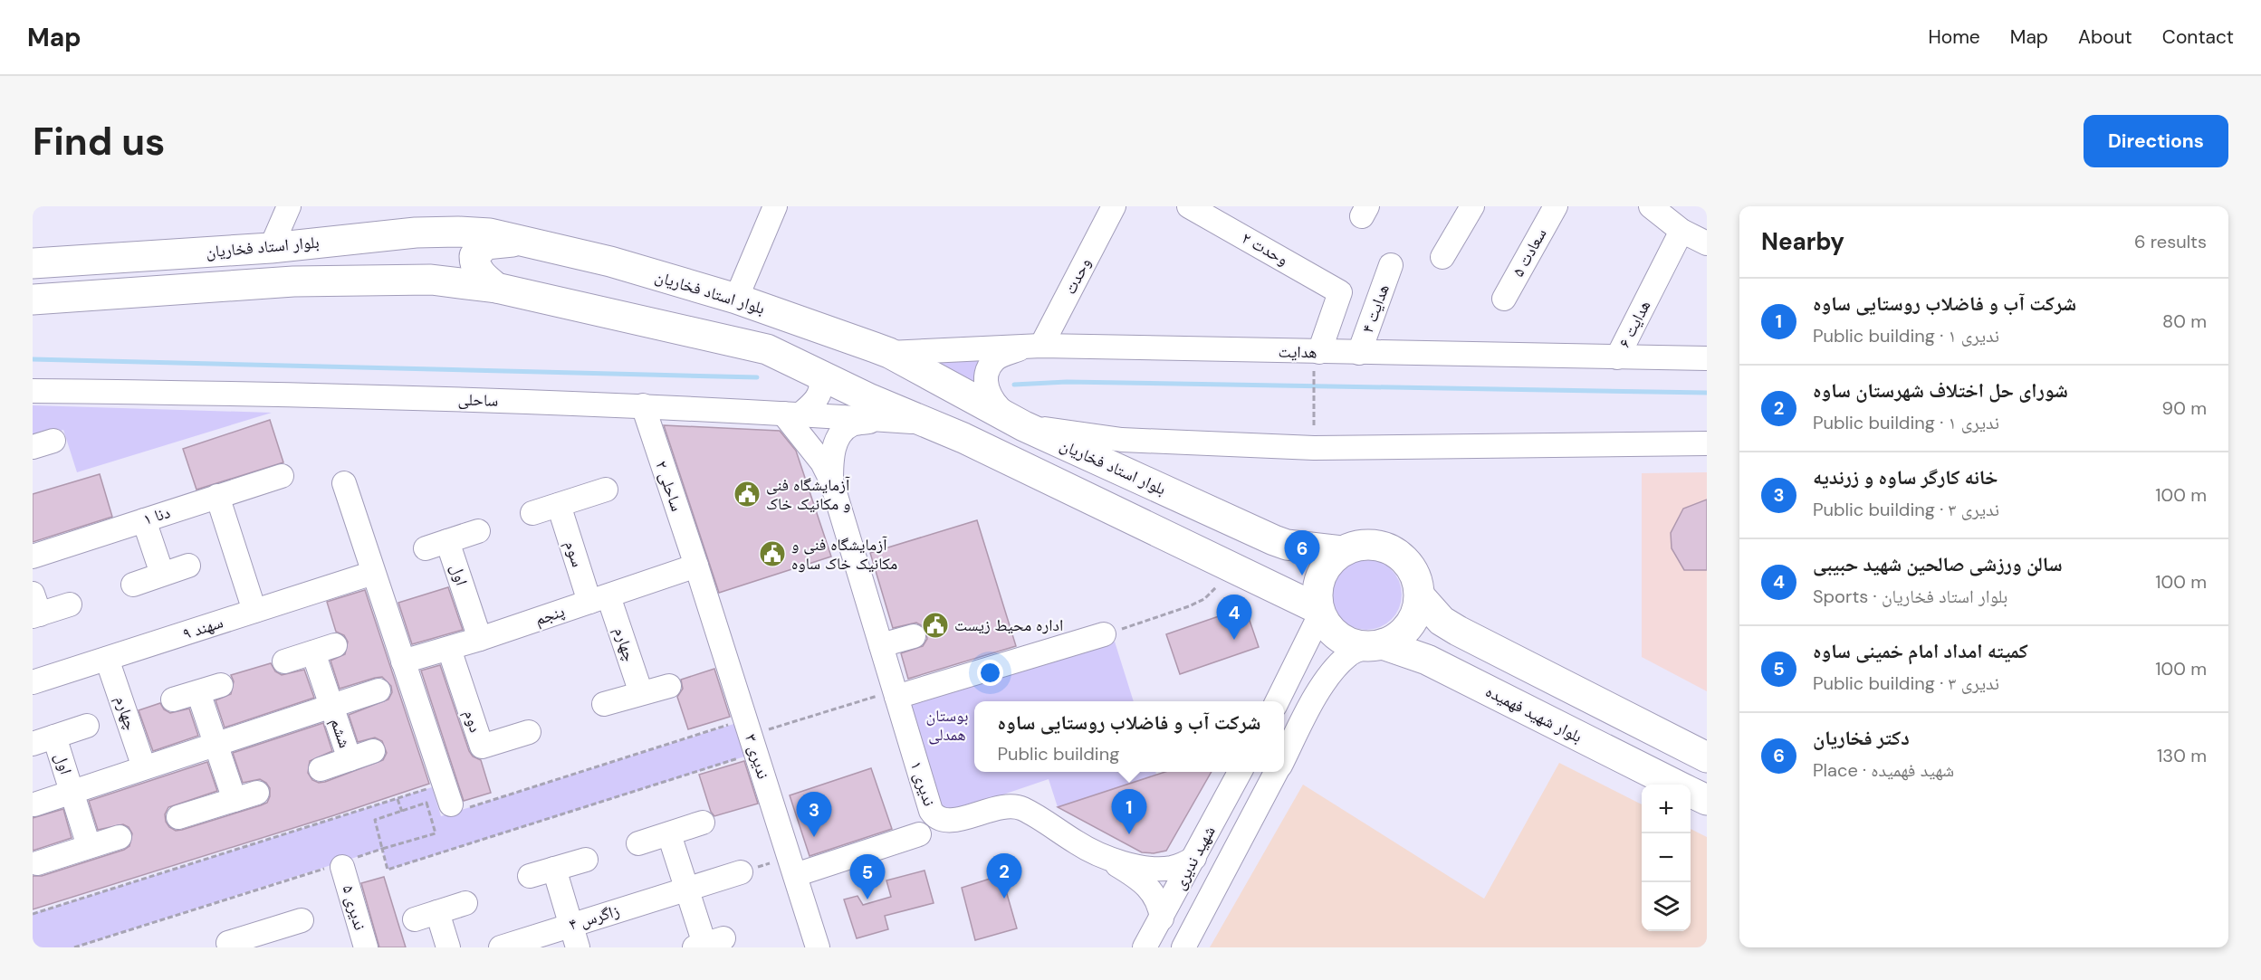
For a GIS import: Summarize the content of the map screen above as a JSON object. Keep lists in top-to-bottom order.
{
  "streets": {
    "main road": ["بلوار استاد فخاریان", "بلوار شهید فهمیده"],
    "street": [
      "وحدت ۲",
      "سعادت ۵",
      "وحدت",
      "هدایت ۴",
      "هدایت ۶",
      "هدایت",
      "ساحلی",
      "ساحلی ۲",
      "دنا ۱",
      "سوم",
      "اول",
      "پنجم",
      "سهند ۹",
      "چهارم",
      "دوم",
      "ششم",
      "ندیری ۳",
      "ندیری ۱",
      "شهید ندیری",
      "ندیری ۵",
      "زاگرس ۴"
    ]
  },
  "crossings": [
    ["بلوار استاد فخاریان", "هدایت"],
    ["بلوار استاد فخاریان", "بلوار شهید فهمیده"],
    ["بلوار استاد فخاریان", "شهید ندیری"],
    ["وحدت ۲", "هدایت"],
    ["وحدت", "هدایت"],
    ["هدایت ۴", "هدایت"],
    ["هدایت ۶", "هدایت"],
    ["ساحلی", "ساحلی ۲"],
    ["ساحلی ۲", "پنجم"],
    ["ساحلی ۲", "ندیری ۳"],
    ["سوم", "پنجم"],
    ["سوم", "چهارم"],
    ["اول", "پنجم"],
    ["پنجم", "چهارم"],
    ["پنجم", "دوم"],
    ["پنجم", "ندیری ۳"],
    ["سهند ۹", "چهارم"],
    ["بلوار شهید فهمیده", "شهید ندیری"],
    ["ندیری ۱", "شهید ندیری"]
  ],
  "parks": ["بوستان همدلی"],
  "places": {
    "public building": ["آزمایشگاه فنی و مکانیک خاک", "آزمایشگاه فنی و مکانیک خاک ساوه", "اداره محیط زیست"]
  },
  "page": {
    "header": "Map",
    "nav": [
      "Home",
      "Map",
      "About",
      "Contact"
    ],
    "buttons": "Directions",
    "title": "Find us",
    "heading": ["Nearby", "6 results"],
    "list": [
      {
        "mark": "1",
        "name": "شرکت آب و فاضلاب روستایی ساوه",
        "note": "Public building · ندیری ۱",
        "value": "80 m"
      },
      {
        "mark": "2",
        "name": "شورای حل اختلاف شهرستان ساوه",
        "note": "Public building · ندیری ۱",
        "value": "90 m"
      },
      {
        "mark": "3",
        "name": "خانه کارگر ساوه و زرندیه",
        "note": "Public building · ندیری ۳",
        "value": "100 m"
      },
      {
        "mark": "4",
        "name": "سالن ورزشی صالحین شهید حبیبی",
        "note": "Sports · بلوار استاد فخاریان",
        "value": "100 m"
      },
      {
        "mark": "5",
        "name": "کمیته امداد امام خمینی ساوه",
        "note": "Public building · ندیری ۳",
        "value": "100 m"
      },
      {
        "mark": "6",
        "name": "دکتر فخاریان",
        "note": "Place · شهید فهمیده",
        "value": "130 m"
      }
    ],
    "pins": [
      "6",
      "4",
      "1",
      "3",
      "2",
      "5"
    ],
    "popup": ["شرکت آب و فاضلاب روستایی ساوه", "Public building"],
    "map_buttons": ["+", "−"]
  }
}
